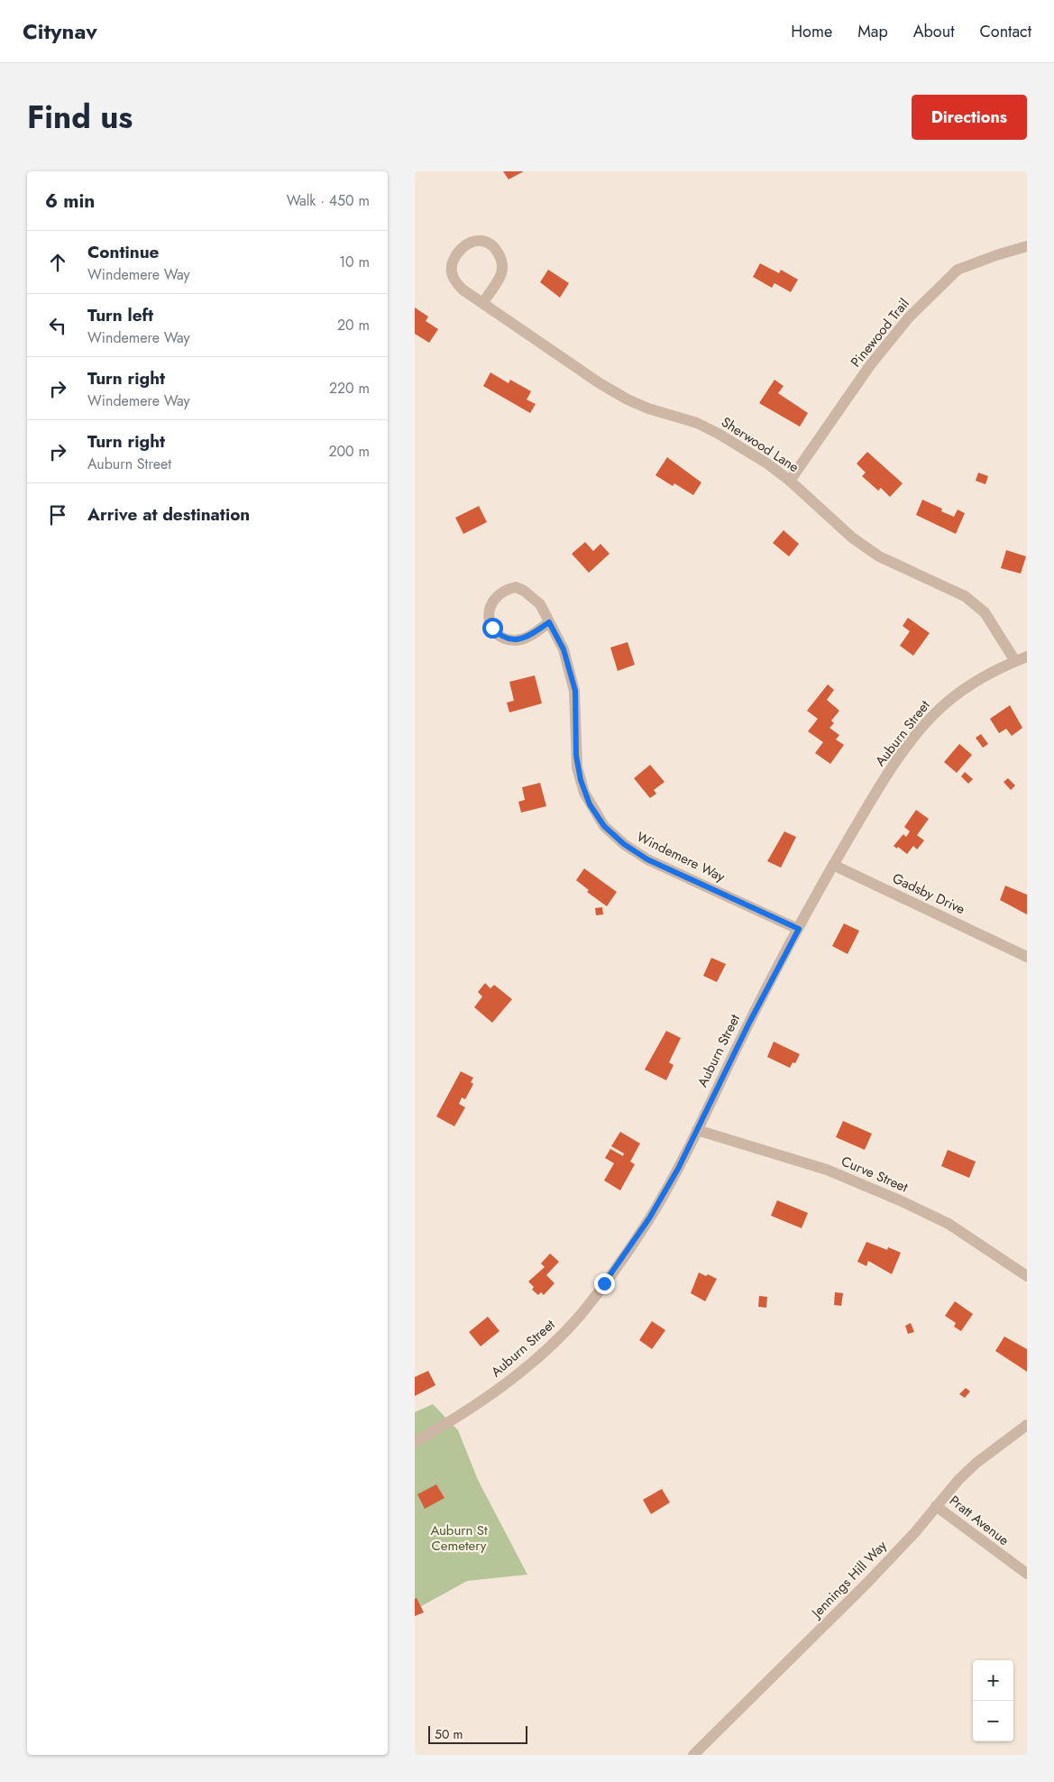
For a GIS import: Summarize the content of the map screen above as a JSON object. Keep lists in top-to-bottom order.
{
  "streets": {
    "street": [
      "Pinewood Trail",
      "Sherwood Lane",
      "Auburn Street",
      "Windemere Way",
      "Gadsby Drive",
      "Curve Street",
      "Pratt Avenue",
      "Jennings Hill Way"
    ]
  },
  "crossings": [
    ["Pinewood Trail", "Sherwood Lane"],
    ["Sherwood Lane", "Auburn Street"],
    ["Auburn Street", "Windemere Way"],
    ["Auburn Street", "Gadsby Drive"],
    ["Auburn Street", "Curve Street"],
    ["Pratt Avenue", "Jennings Hill Way"]
  ],
  "parks": ["Auburn St Cemetery"],
  "scale_bar": "50 m",
  "page": {
    "header": "Citynav",
    "nav": [
      "Home",
      "Map",
      "About",
      "Contact"
    ],
    "title": "Find us",
    "buttons": "Directions",
    "heading": ["6 min", "Walk · 450 m"],
    "list": [
      ["Continue", "Windemere Way", "10 m"],
      ["Turn left", "Windemere Way", "20 m"],
      ["Turn right", "Windemere Way", "220 m"],
      ["Turn right", "Auburn Street", "200 m"],
      "Arrive at destination"
    ],
    "map_buttons": ["+", "−"],
    "scale": "50 m"
  }
}
